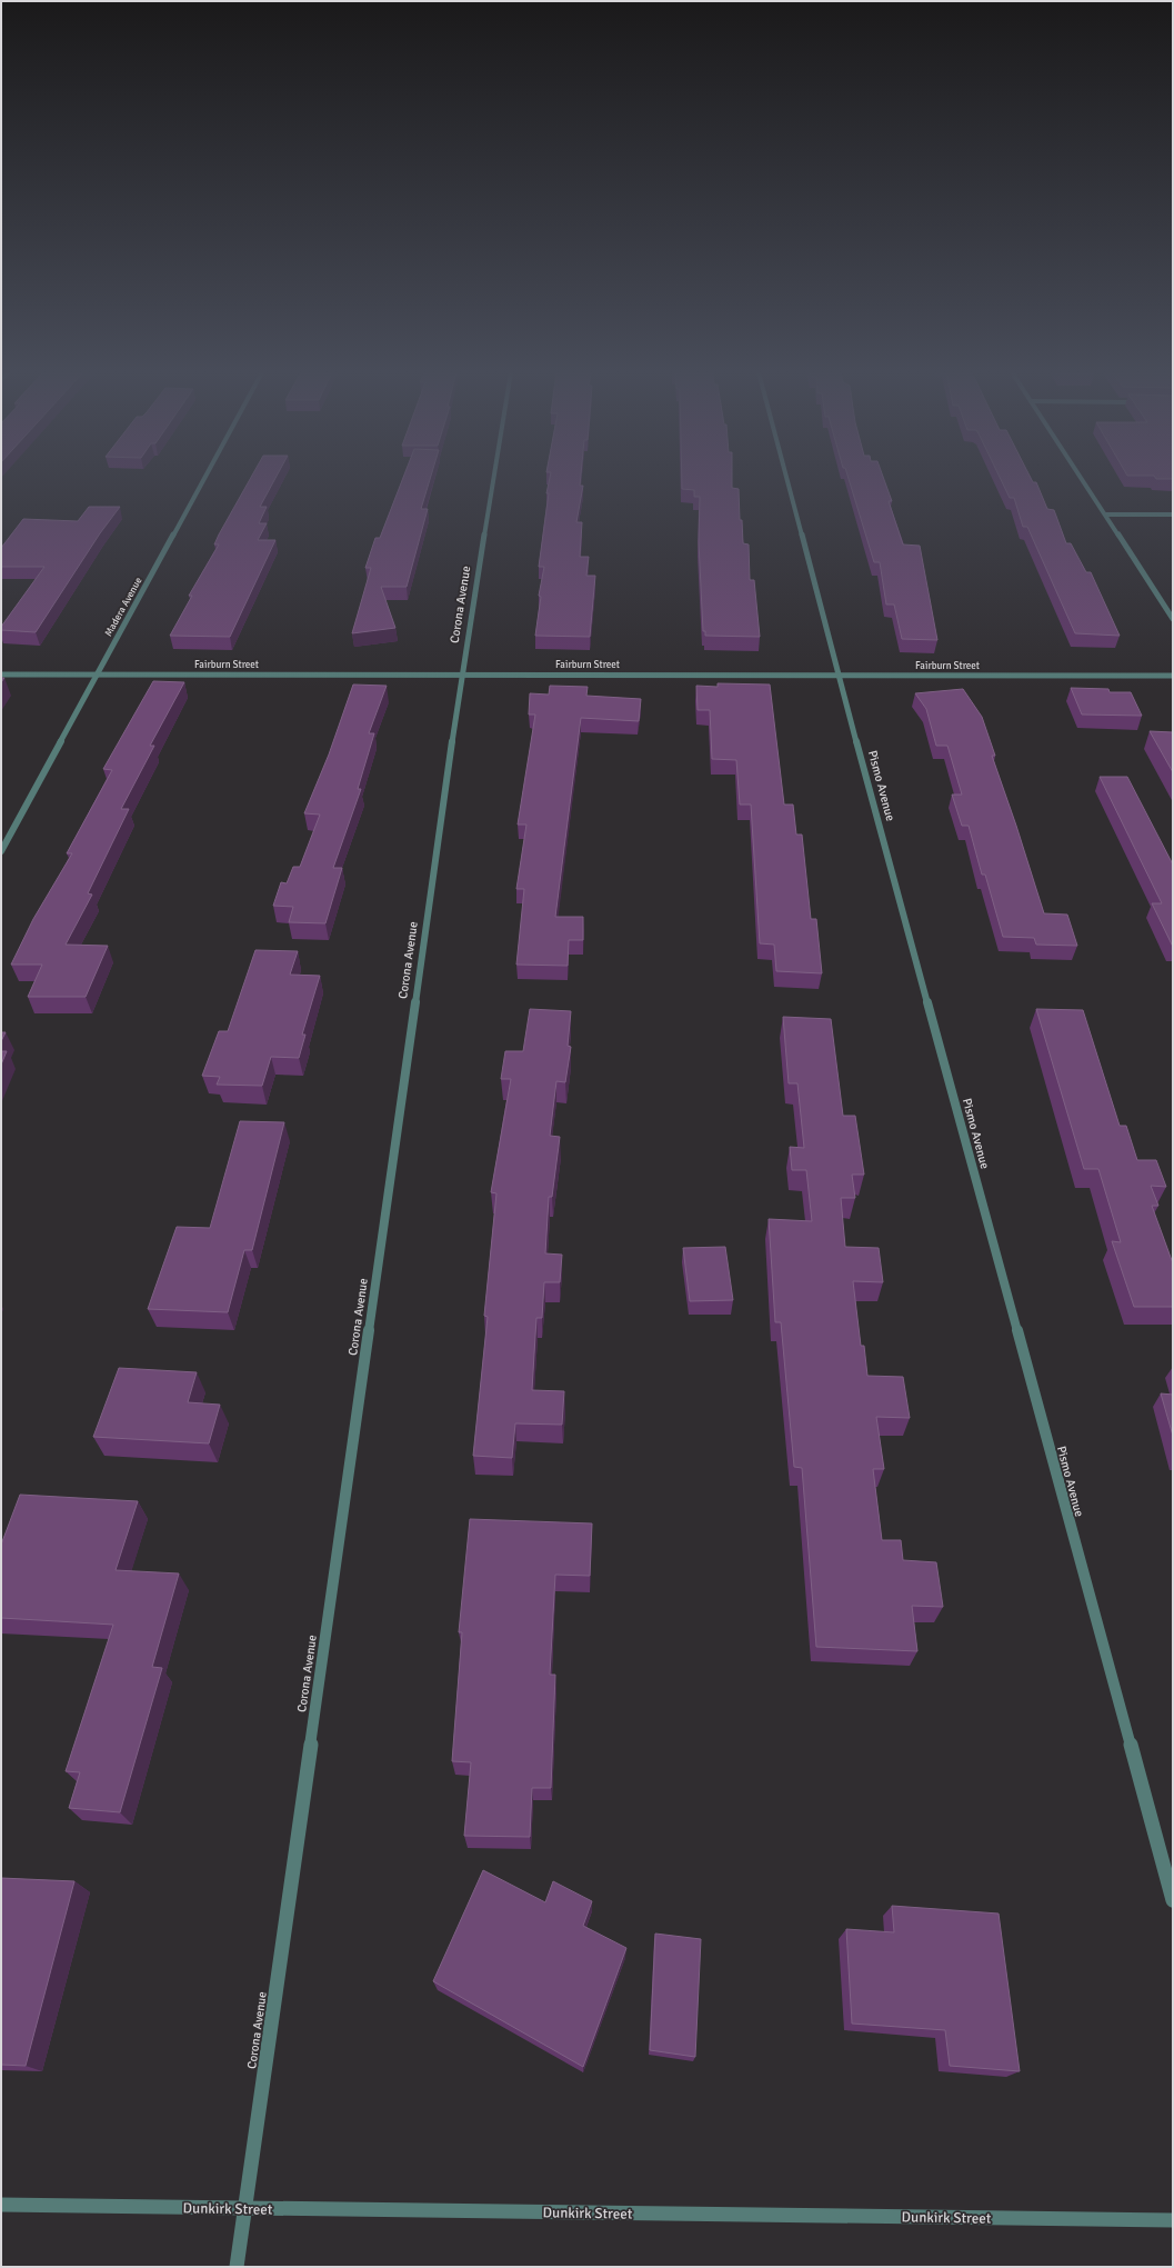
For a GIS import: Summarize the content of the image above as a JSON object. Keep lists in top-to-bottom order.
{
  "streets": {
    "street": [
      "Corona Avenue",
      "Madera Avenue",
      "Fairburn Street",
      "Pismo Avenue",
      "Dunkirk Street"
    ]
  },
  "crossings": [
    ["Corona Avenue", "Fairburn Street"],
    ["Corona Avenue", "Dunkirk Street"],
    ["Madera Avenue", "Fairburn Street"],
    ["Fairburn Street", "Pismo Avenue"]
  ]
}
